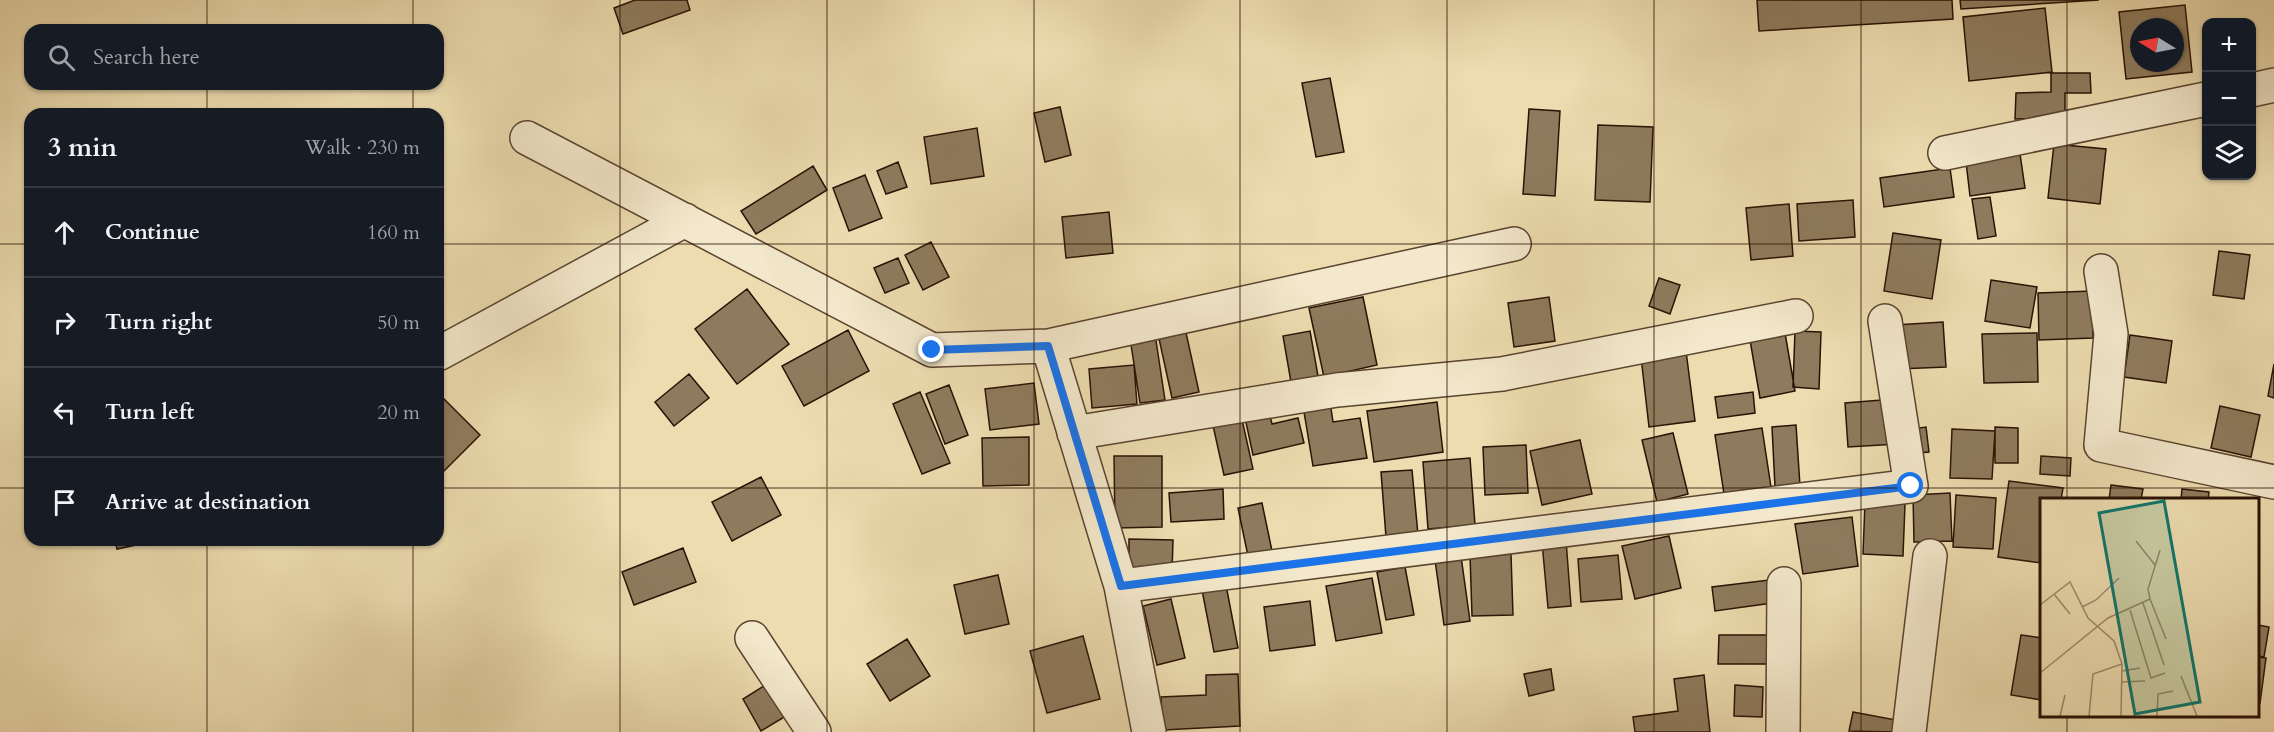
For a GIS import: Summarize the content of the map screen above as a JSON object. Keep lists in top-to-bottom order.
{
  "north": "left",
  "page": {
    "map_buttons": ["+", "−"],
    "search": "Search here",
    "heading": ["3 min", "Walk · 230 m"],
    "list": [
      ["Continue", "160 m"],
      ["Turn right", "50 m"],
      ["Turn left", "20 m"],
      "Arrive at destination"
    ]
  }
}
